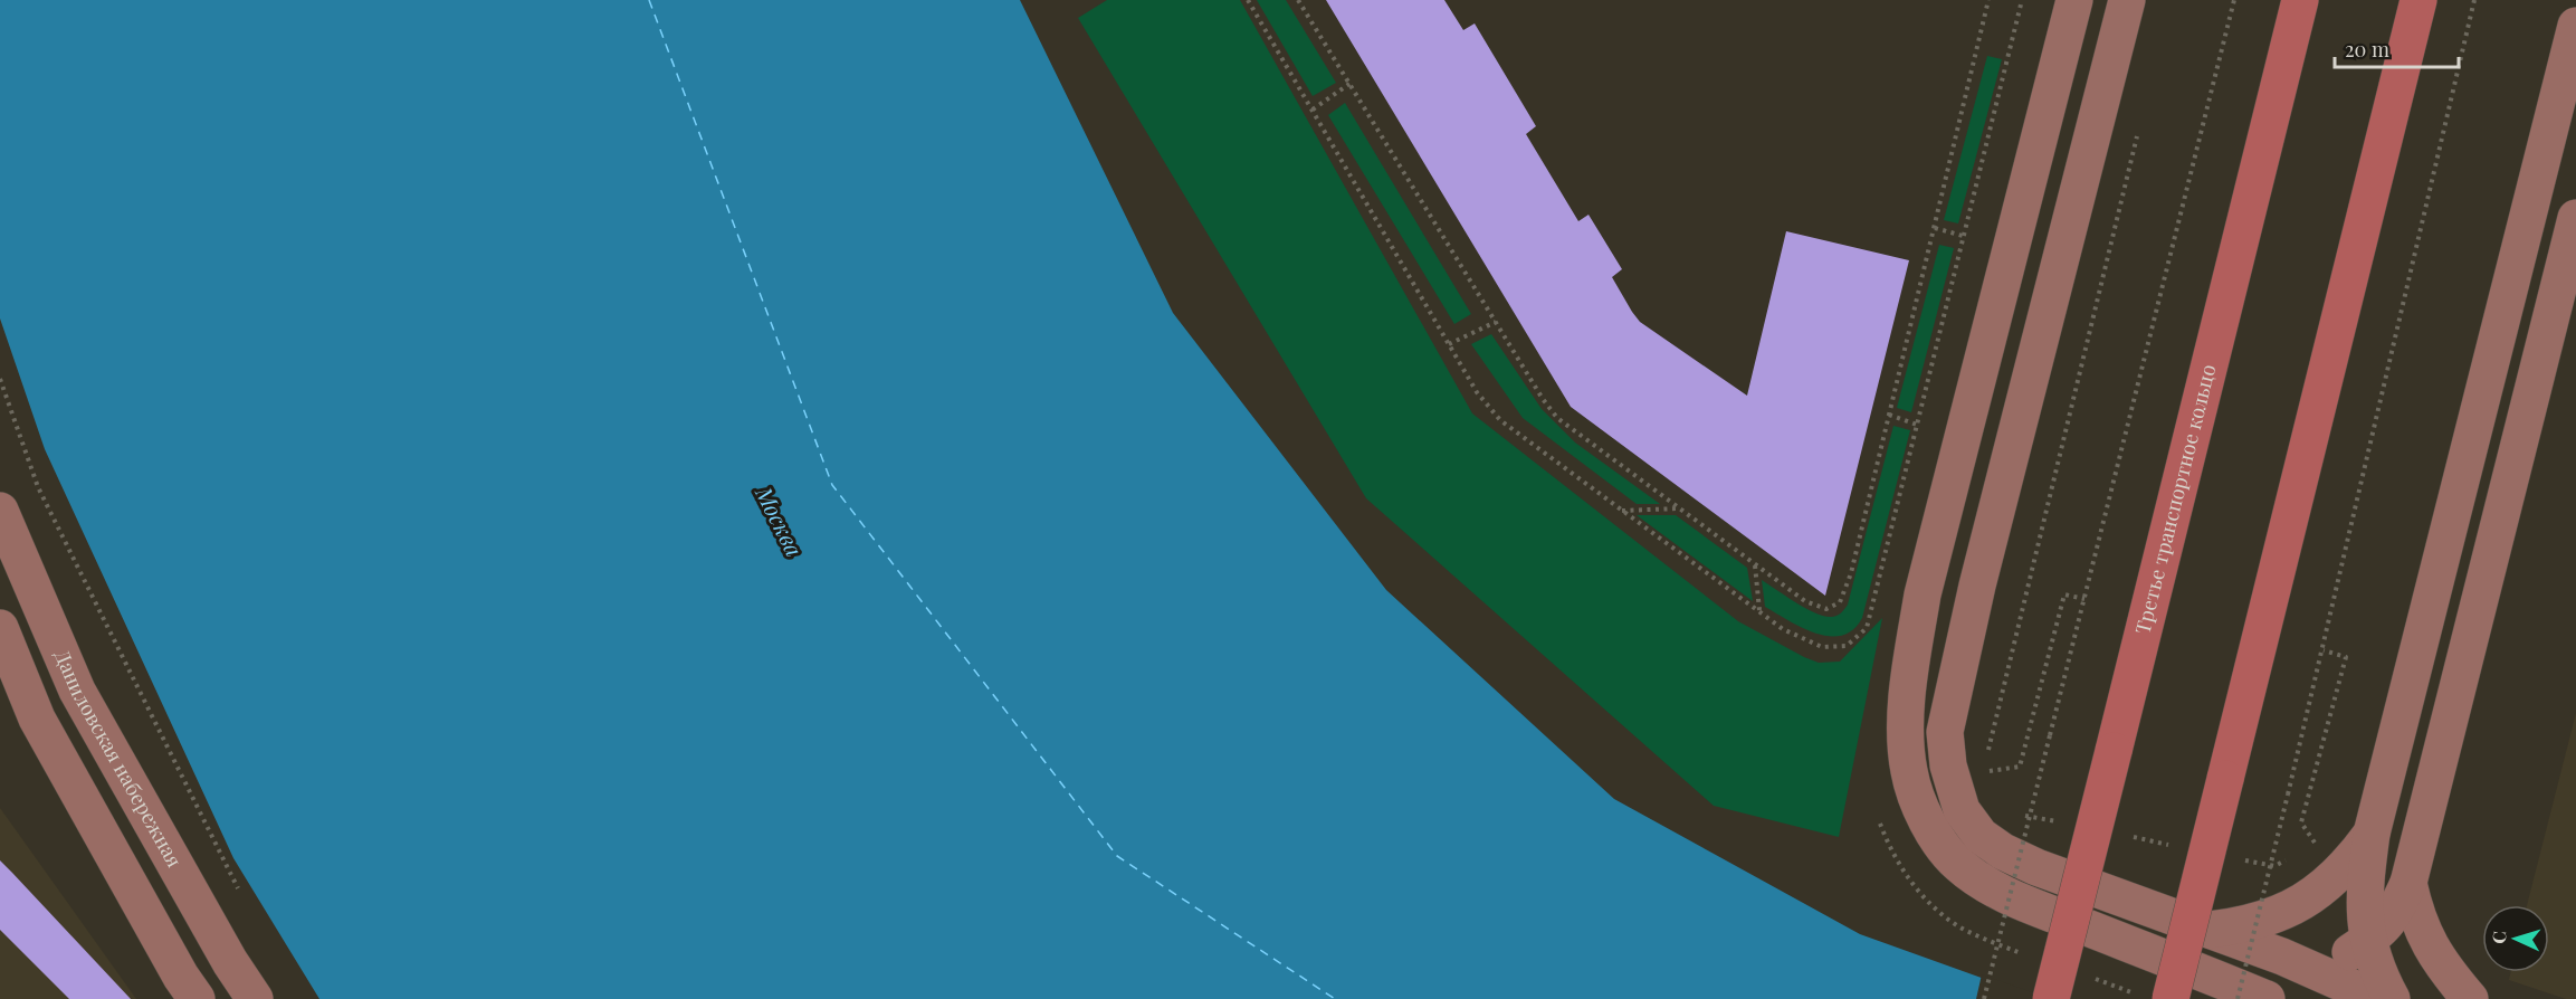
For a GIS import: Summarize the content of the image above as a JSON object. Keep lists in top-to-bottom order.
{
  "streets": {
    "main road": ["Третье транспортное кольцо", "Даниловская набережная"]
  },
  "water": ["Москва"],
  "scale_bar": "20 m",
  "north": "left"
}
